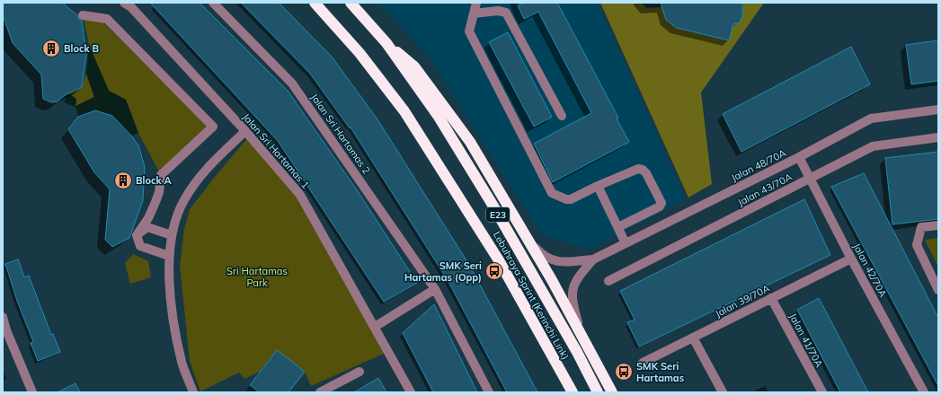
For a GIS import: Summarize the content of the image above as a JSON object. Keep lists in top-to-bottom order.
{
  "streets": {
    "highway": ["E23", "Lebuhraya Sprint (Kerinchi Link)"],
    "street": [
      "Jalan Sri Hartamas 2",
      "Jalan Sri Hartamas 1",
      "Jalan 48/70A",
      "Jalan 43/70A",
      "Jalan 42/70A",
      "Jalan 39/70A",
      "Jalan 41/70A"
    ]
  },
  "crossings": [
    ["Jalan 48/70A", "Jalan 42/70A"],
    ["Jalan 43/70A", "Jalan 42/70A"],
    ["Jalan 42/70A", "Jalan 39/70A"],
    ["Jalan 39/70A", "Jalan 41/70A"]
  ],
  "parks": ["Sri Hartamas Park"],
  "places": {
    "building": ["Block B", "Block A"],
    "bus stop": ["SMK Seri Hartamas (Opp)", "SMK Seri Hartamas"]
  }
}
